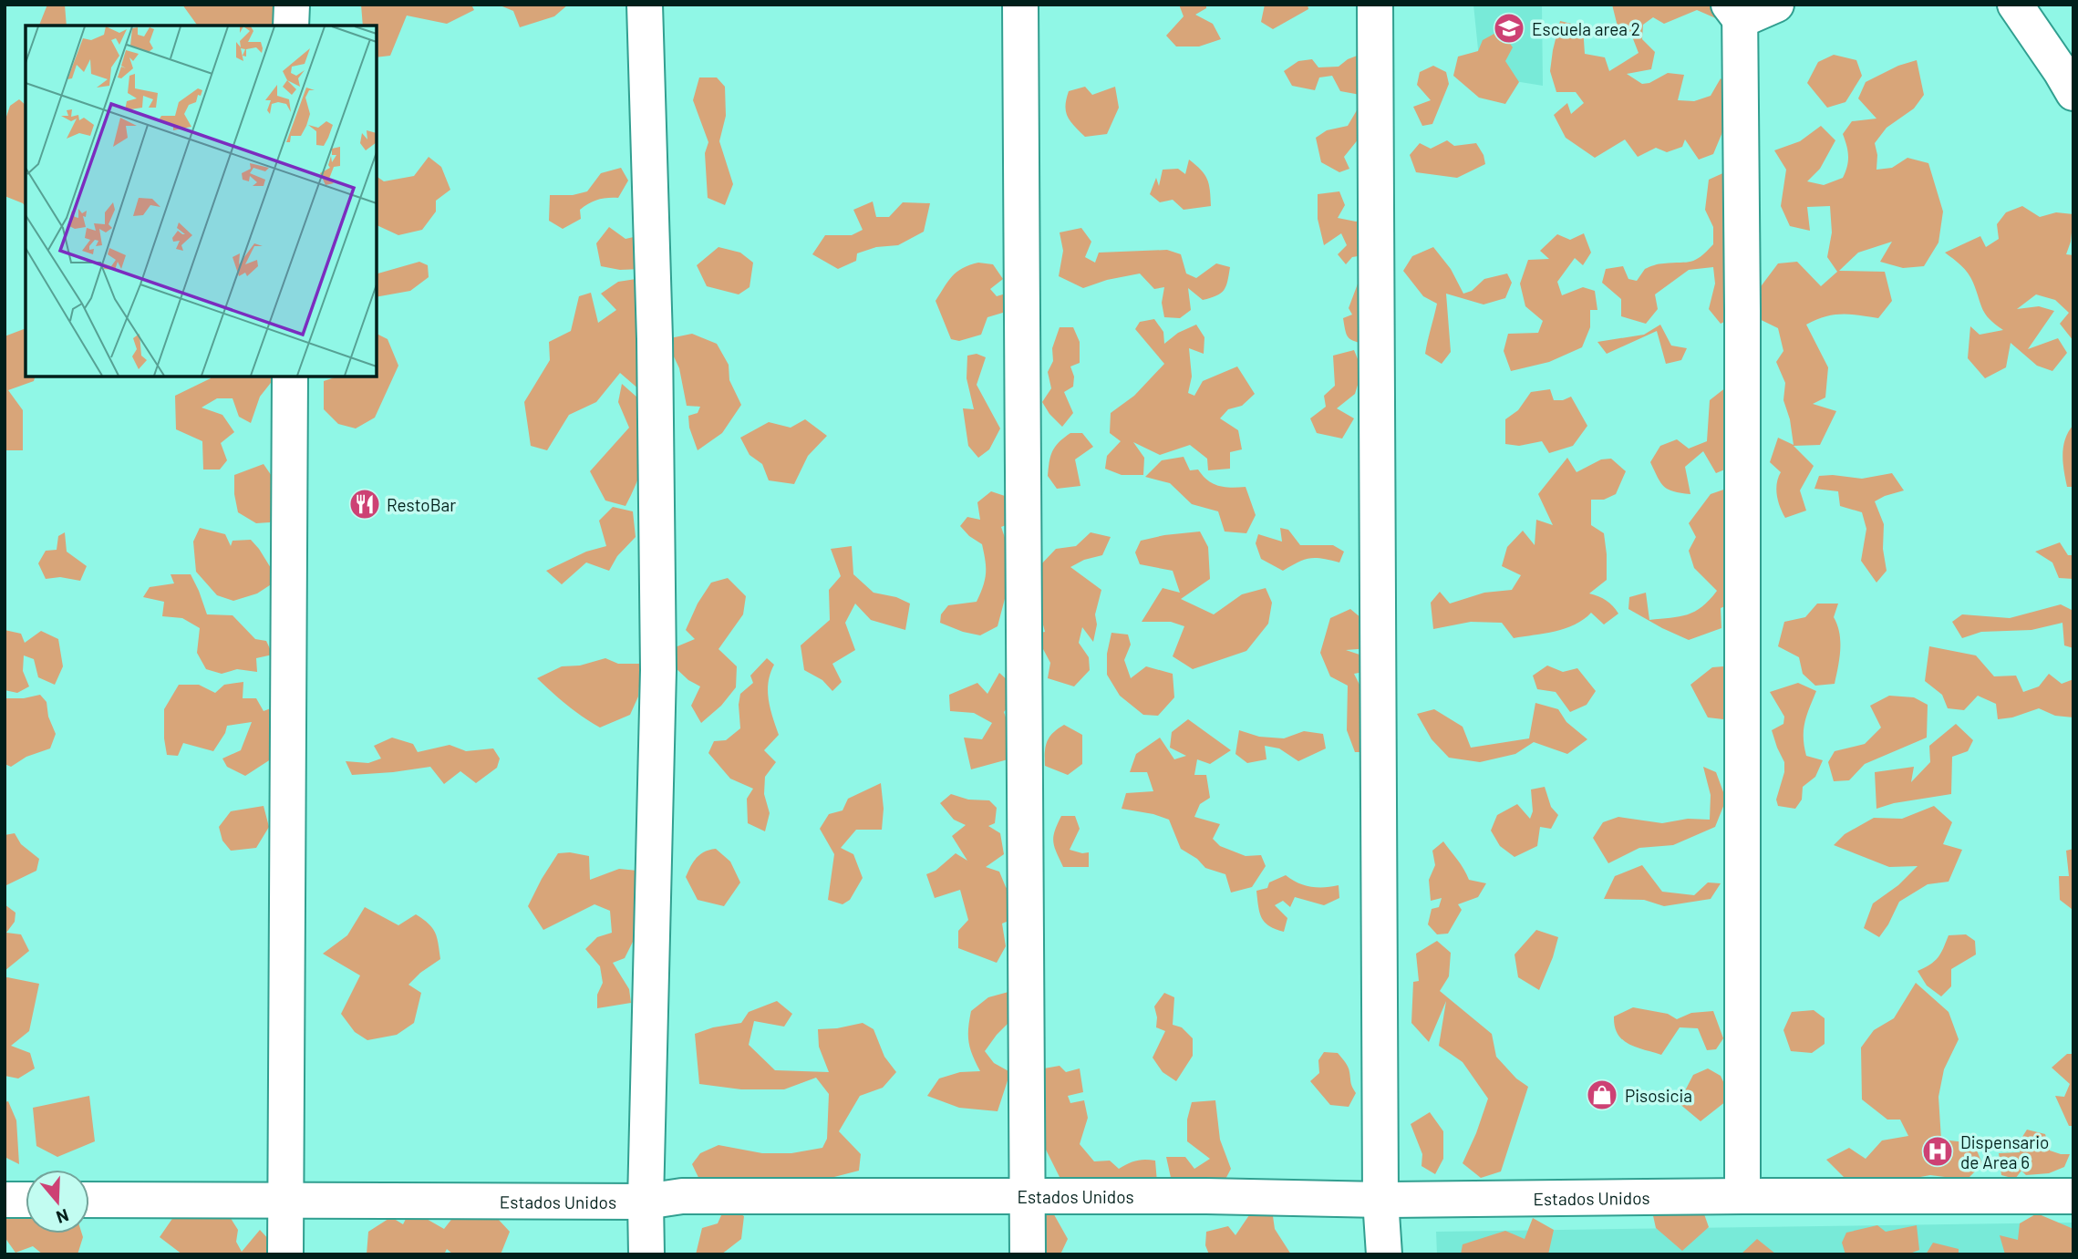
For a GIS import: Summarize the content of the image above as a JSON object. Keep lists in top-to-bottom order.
{
  "streets": {
    "street": ["Estados Unidos"]
  },
  "places": {
    "school or university": ["Escuela area 2"],
    "restaurant": ["RestoBar"],
    "shop": ["Pisosicia"],
    "hospital": ["Dispensario de Area 6"]
  },
  "north": "bottom"
}
